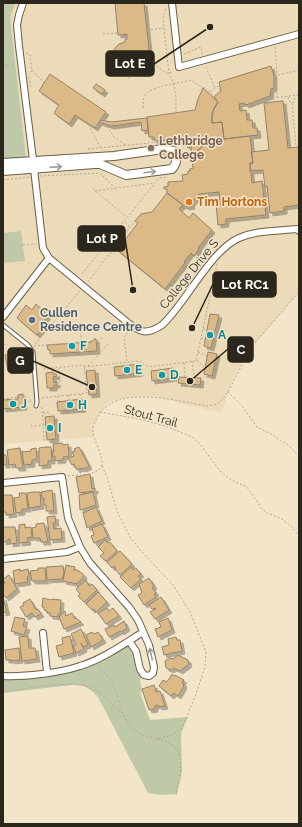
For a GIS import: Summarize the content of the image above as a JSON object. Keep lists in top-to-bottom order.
{
  "streets": {
    "street": ["College Drive S"],
    "path": ["Stout Trail"]
  },
  "places": [
    "Lot E",
    "Lethbridge College",
    "Tim Hortons",
    "Lot P",
    "Cullen Residence Centre",
    "Lot RC1",
    "A",
    "F",
    "E",
    "D",
    "C",
    "G",
    "J",
    "H",
    "I"
  ]
}
